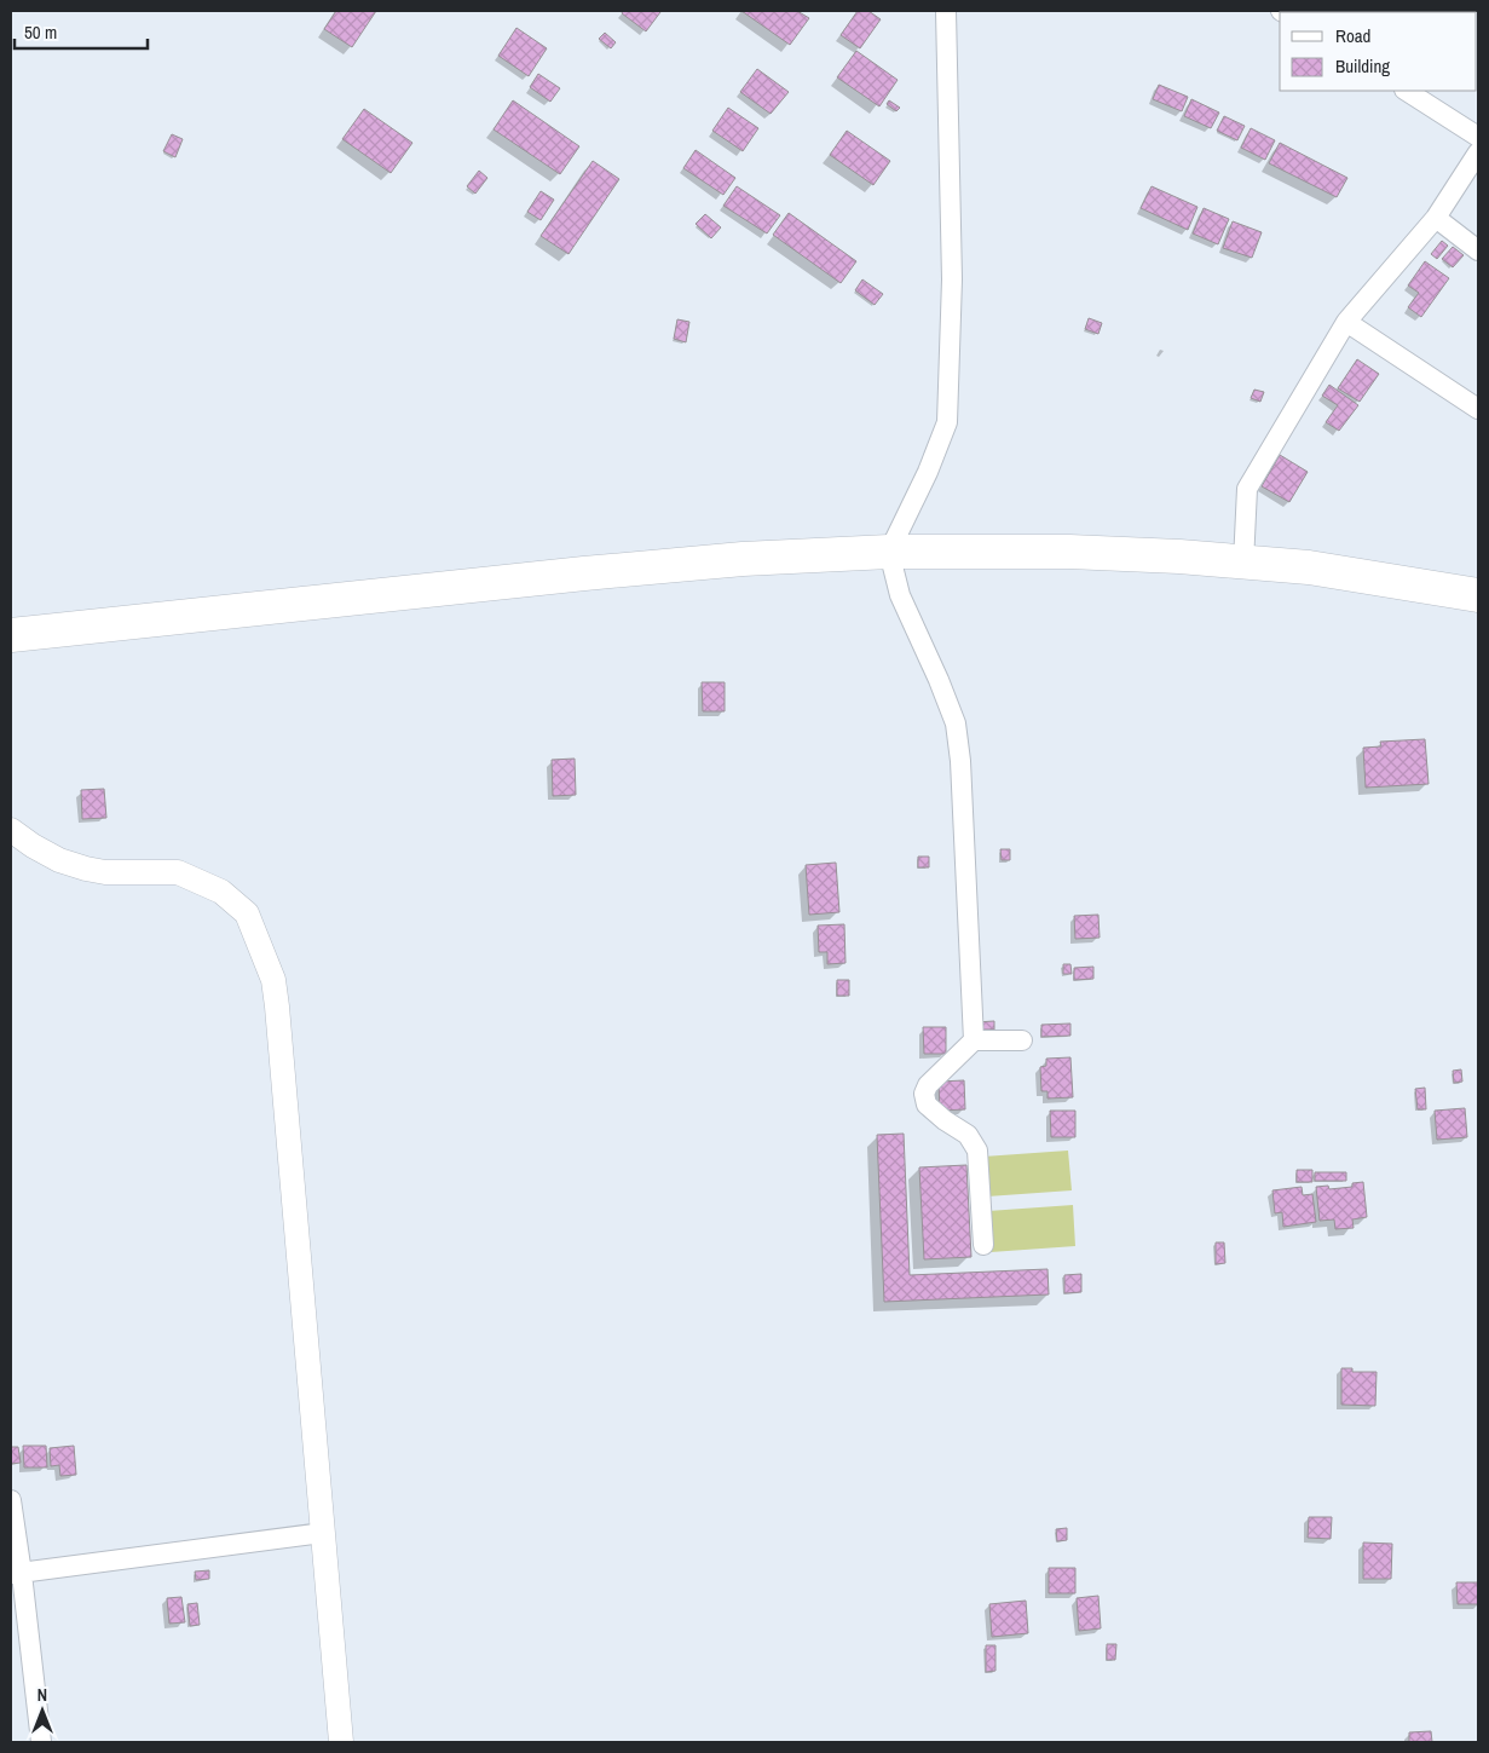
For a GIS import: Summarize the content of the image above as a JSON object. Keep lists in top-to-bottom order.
{
  "legend": ["Road", "Building"],
  "scale_bar": "50 m",
  "north": "top"
}
